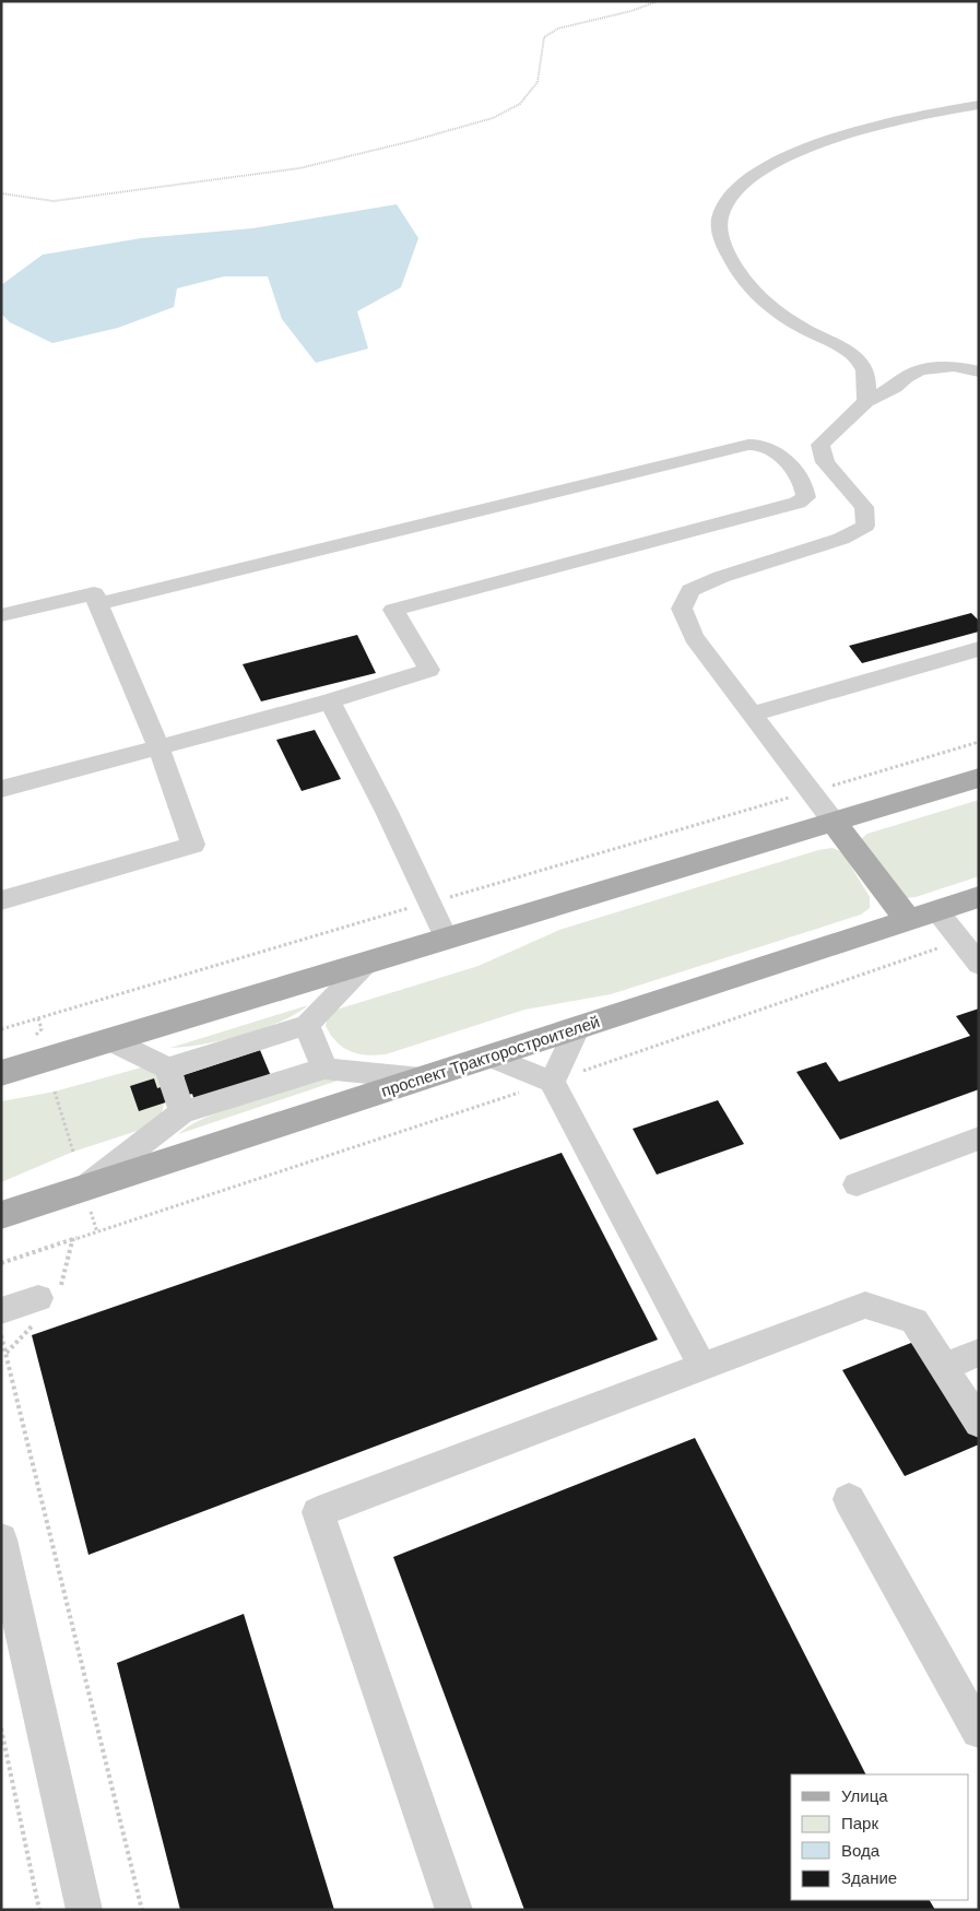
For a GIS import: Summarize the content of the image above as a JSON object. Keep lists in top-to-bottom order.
{
  "streets": {
    "main road": ["проспект Тракторостроителей"]
  },
  "legend": [
    "Улица",
    "Парк",
    "Вода",
    "Здание"
  ]
}
